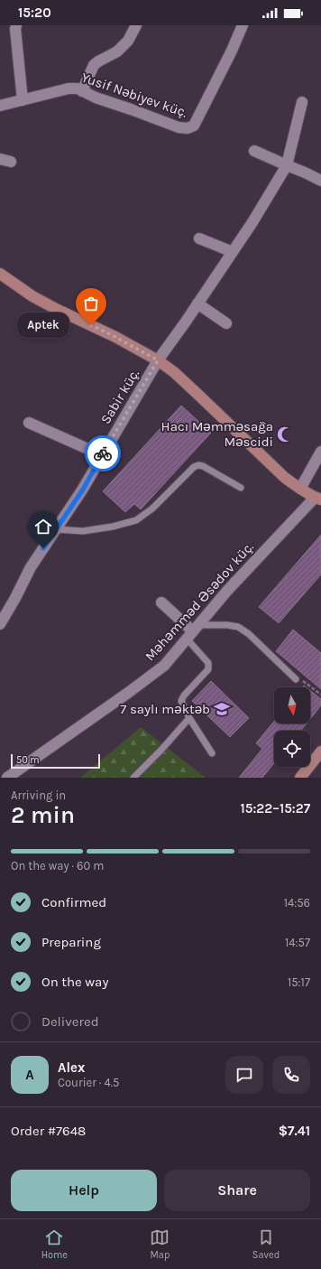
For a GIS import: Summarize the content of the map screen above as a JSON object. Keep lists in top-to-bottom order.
{
  "streets": {
    "street": ["Yusif Nəbiyev küç.", "Sabir küç.", "Məhəmməd Əsədov küç."]
  },
  "places": {
    "other": ["Aptek"],
    "mosque": ["Hacı Məmməsağa Məscidi"],
    "school or university": ["7 saylı məktəb"]
  },
  "scale_bar": "50 m",
  "north": "bottom",
  "page": {
    "status": "15:20",
    "bubble": "Aptek",
    "scale": "50 m",
    "heading": ["2 min", "Arriving in", "15:22–15:27"],
    "panel": [
      "Alex",
      "Courier · 4.5",
      "Order #7648",
      "$7.41"
    ],
    "bar": "On the way · 60 m",
    "list": [
      ["Confirmed", "14:56"],
      ["Preparing", "14:57"],
      ["On the way", "15:17"],
      "Delivered"
    ],
    "round": "A",
    "buttons": ["Help", "Share"],
    "tabs": ["Home", "Map", "Saved"]
  }
}
